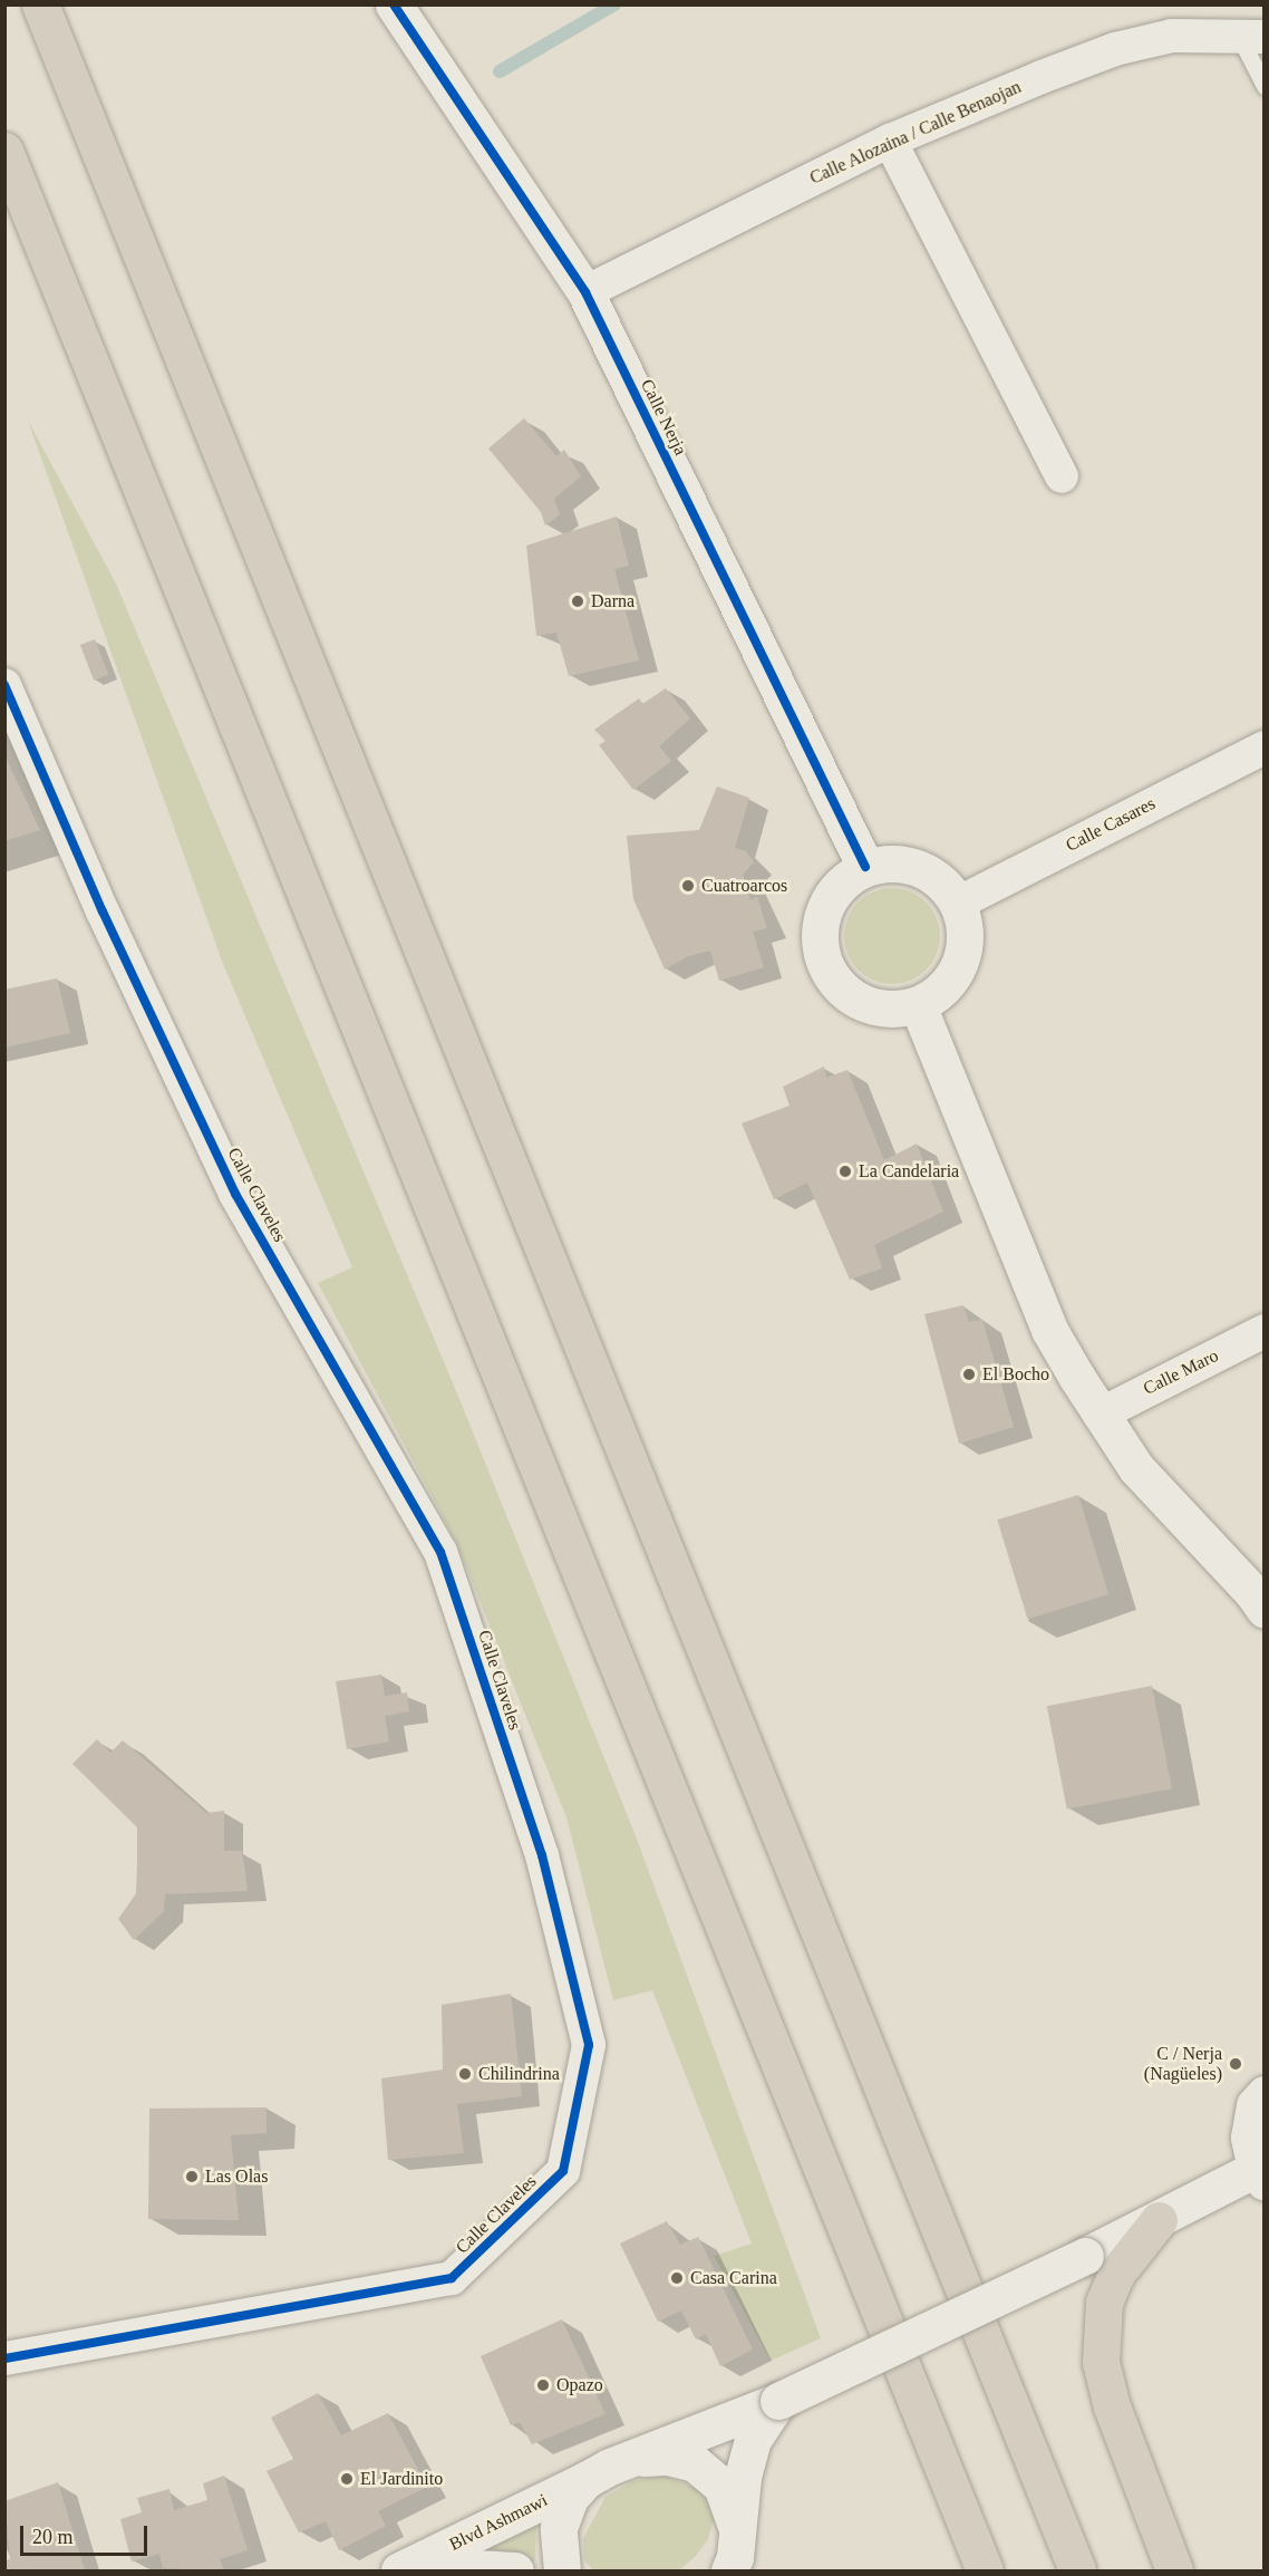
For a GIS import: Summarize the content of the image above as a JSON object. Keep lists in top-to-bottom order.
{
  "streets": {
    "street": [
      "Calle Alozaina / Calle Benaojan",
      "Calle Nerja",
      "Calle Casares",
      "Calle Claveles",
      "Calle Maro",
      "Blvd Ashmawi"
    ]
  },
  "crossings": [
    ["Calle Alozaina / Calle Benaojan", "Calle Nerja"],
    ["Calle Nerja", "Calle Casares"]
  ],
  "places": [
    "Darna",
    "Cuatroarcos",
    "La Candelaria",
    "El Bocho",
    "C / Nerja (Nagüeles)",
    "Chilindrina",
    "Las Olas",
    "Casa Carina",
    "Opazo",
    "El Jardinito"
  ],
  "scale_bar": "20 m"
}
